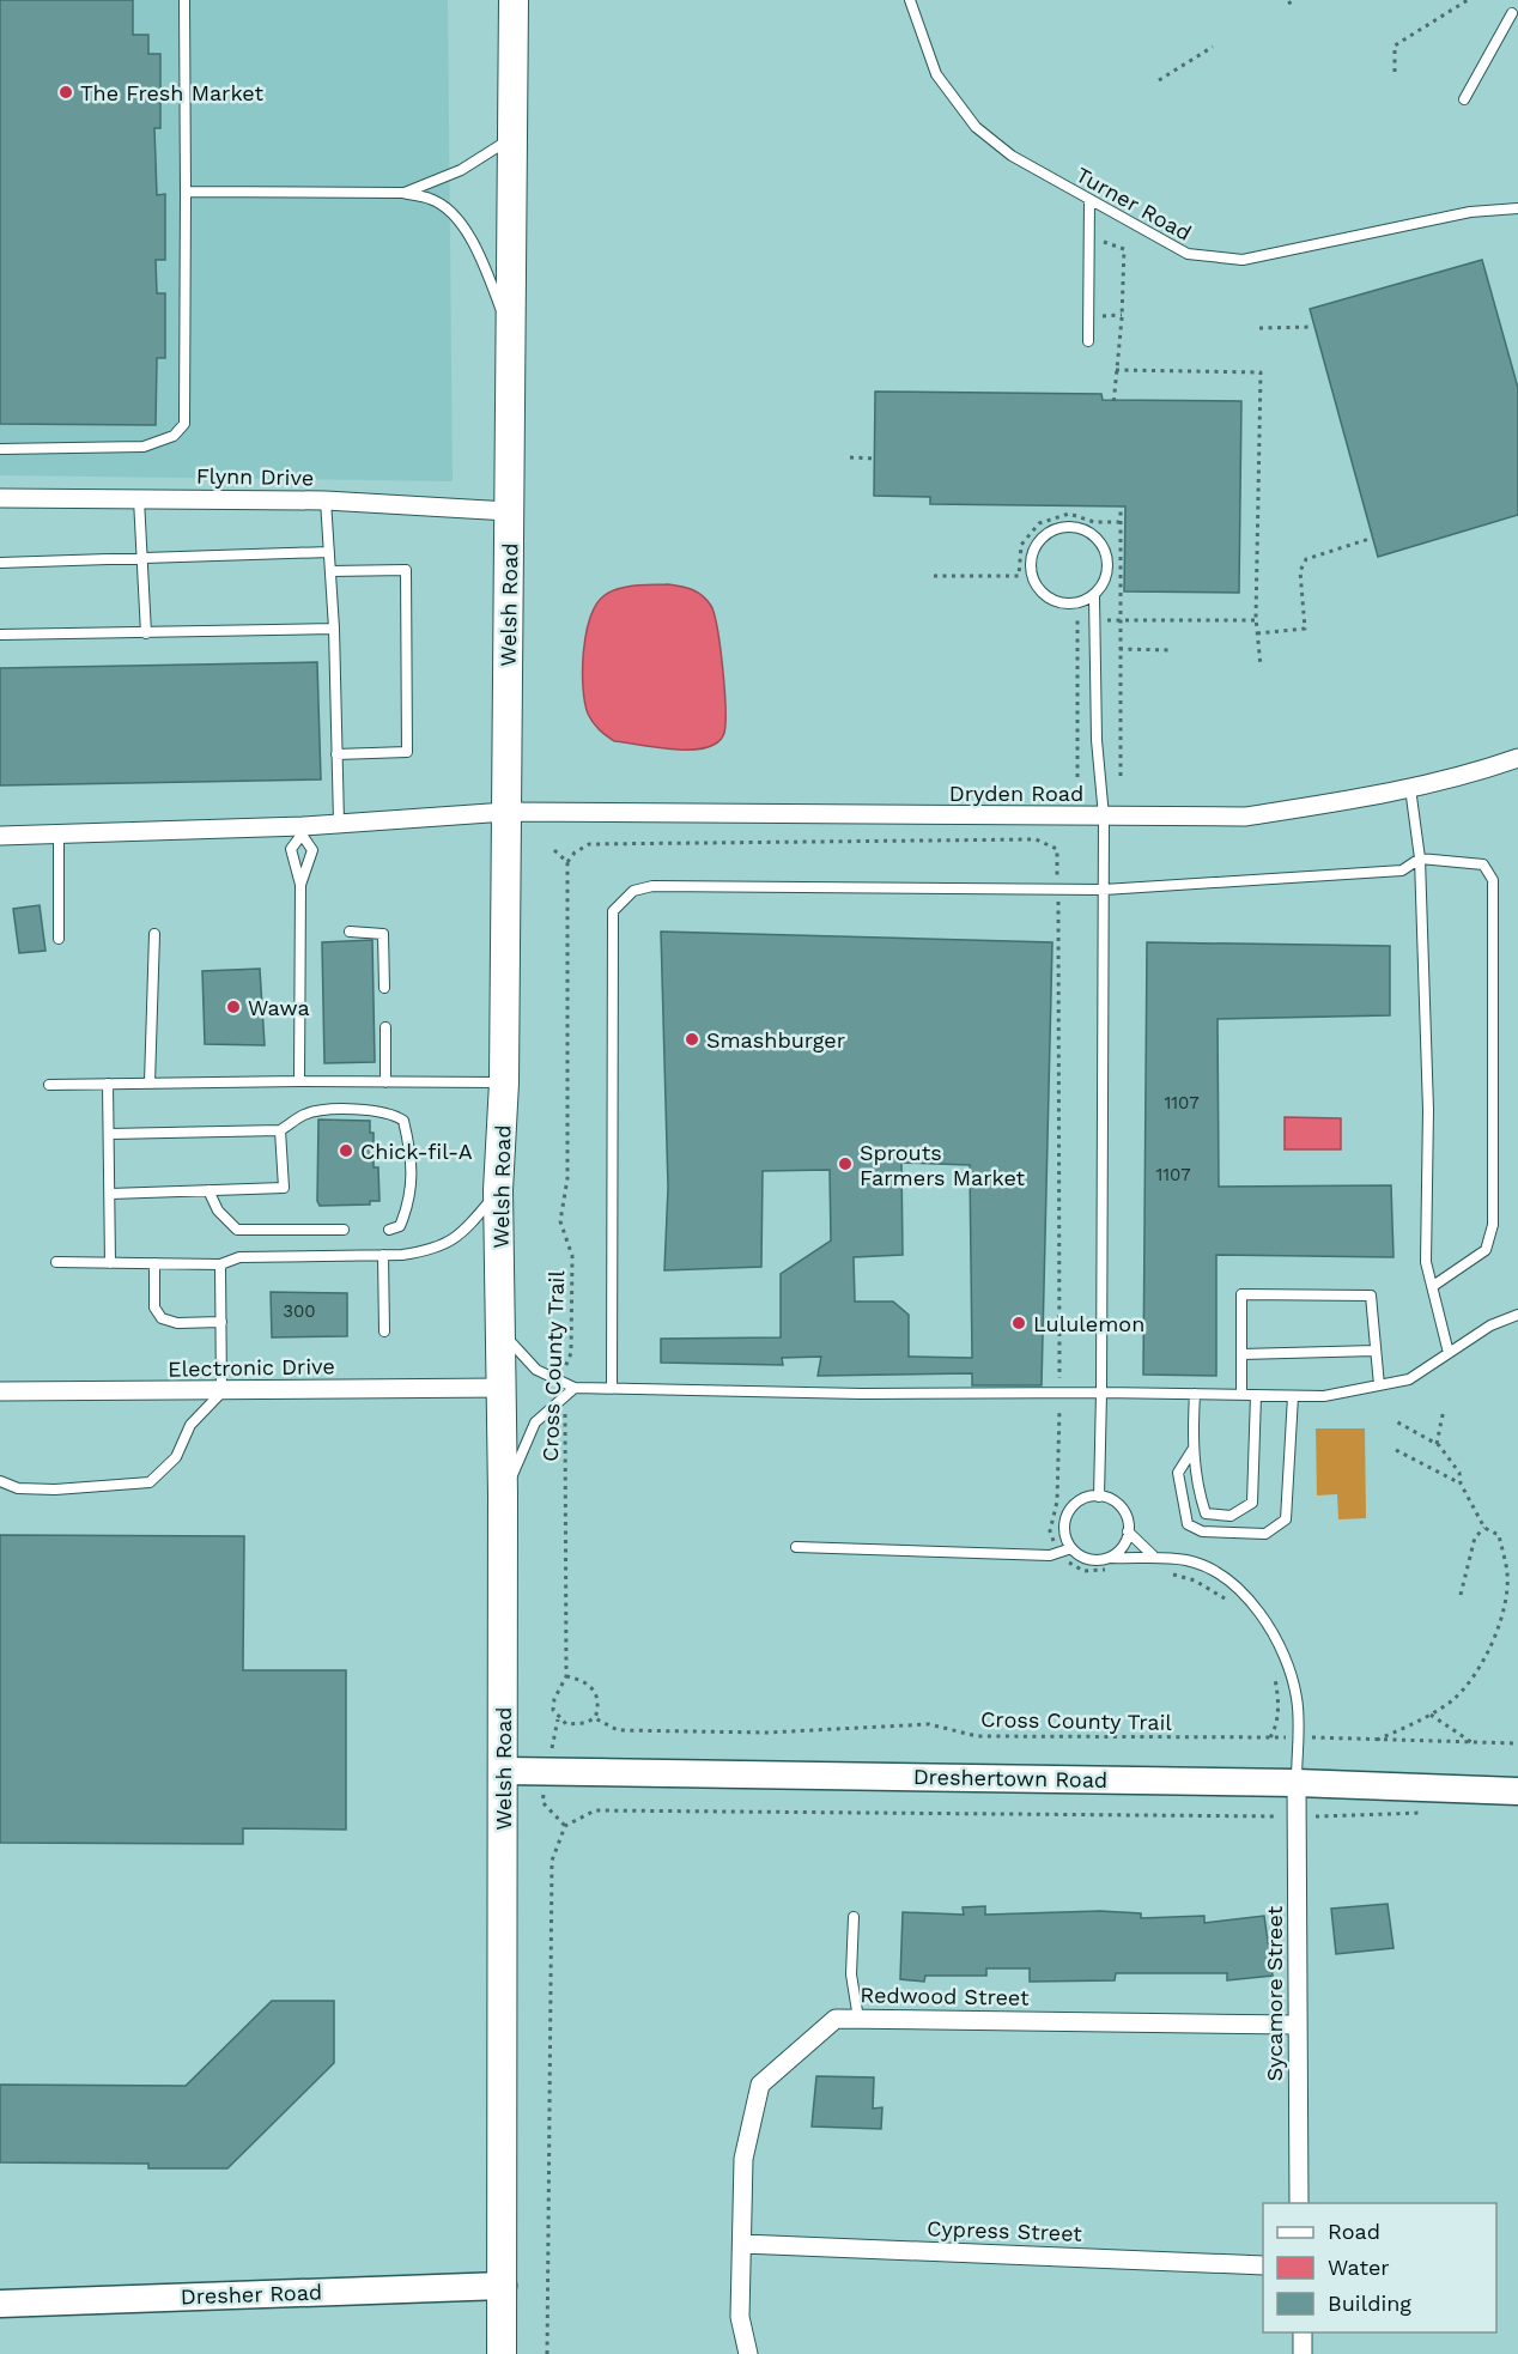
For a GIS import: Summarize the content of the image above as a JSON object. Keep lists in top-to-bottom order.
{
  "streets": {
    "main road": ["Welsh Road", "Dreshertown Road", "Dresher Road"],
    "street": [
      "Flynn Drive",
      "Dryden Road",
      "Electronic Drive",
      "Sycamore Street",
      "Redwood Street",
      "Cypress Street"
    ],
    "lane": ["Turner Road"],
    "path": ["Cross County Trail"]
  },
  "crossings": [
    ["Flynn Drive", "Welsh Road"],
    ["Welsh Road", "Dryden Road"],
    ["Welsh Road", "Electronic Drive"],
    ["Welsh Road", "Dreshertown Road"],
    ["Welsh Road", "Dresher Road"],
    ["Dreshertown Road", "Sycamore Street"],
    ["Sycamore Street", "Redwood Street"],
    ["Redwood Street", "Cypress Street"]
  ],
  "places": [
    "The Fresh Market",
    "Wawa",
    "Smashburger",
    "Chick-fil-A",
    "Sprouts Farmers Market",
    "Lululemon"
  ],
  "house_numbers": ["1107", "1107", "300"],
  "legend": ["Road", "Water", "Building"]
}
